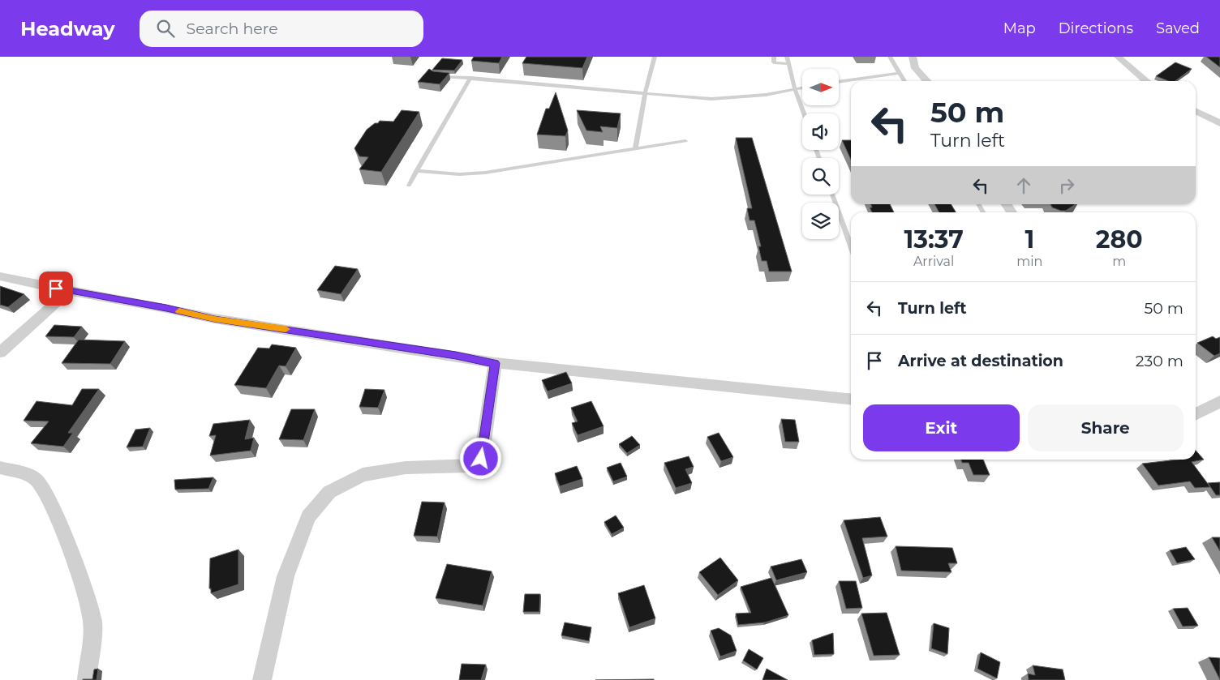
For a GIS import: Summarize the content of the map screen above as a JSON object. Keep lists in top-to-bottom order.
{
  "north": "right",
  "page": {
    "header": "Headway",
    "search": "Search here",
    "nav": ["Map", "Directions", "Saved"],
    "turn": ["50 m", "Turn left"],
    "eta": [
      "13:37",
      "Arrival",
      "1",
      "min",
      "280",
      "m"
    ],
    "list": [
      {
        "name": "Turn left",
        "value": "50 m"
      },
      {
        "name": "Arrive at destination",
        "value": "230 m"
      }
    ],
    "buttons": ["Exit", "Share"]
  }
}
